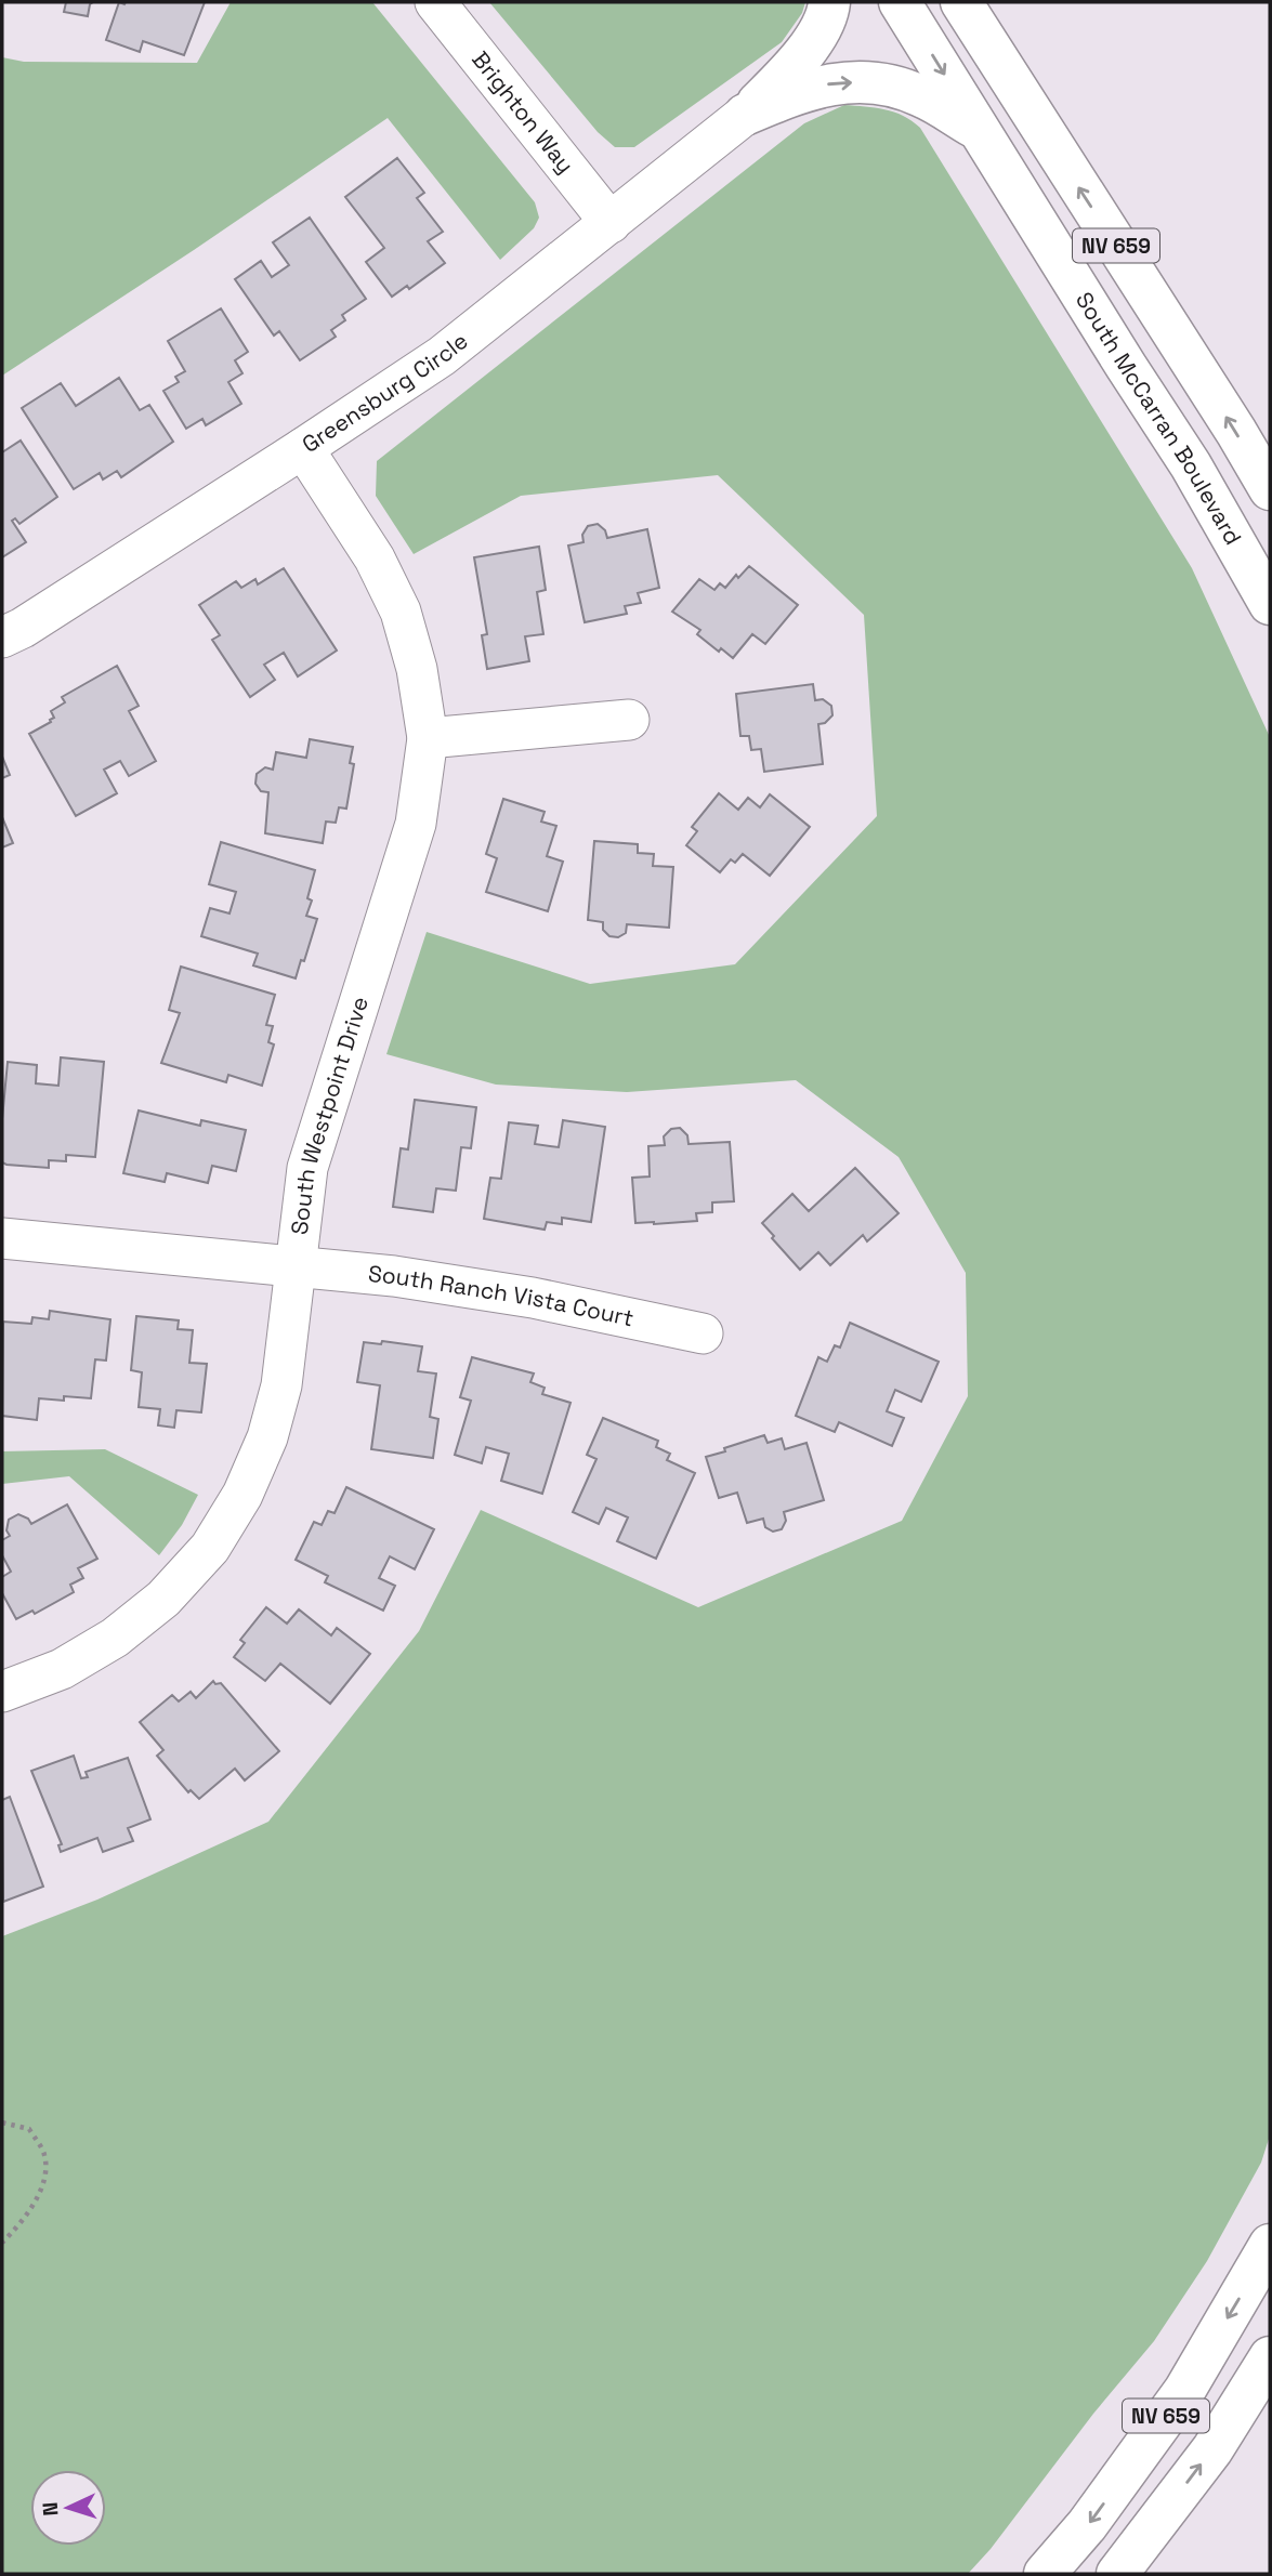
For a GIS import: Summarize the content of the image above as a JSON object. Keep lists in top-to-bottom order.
{
  "streets": {
    "main road": ["NV 659", "South McCarran Boulevard"],
    "street": [
      "Brighton Way",
      "Greensburg Circle",
      "South Westpoint Drive",
      "South Ranch Vista Court"
    ]
  },
  "crossings": [
    ["Brighton Way", "Greensburg Circle"],
    ["Greensburg Circle", "South Westpoint Drive"],
    ["South Westpoint Drive", "South Ranch Vista Court"]
  ],
  "north": "left"
}
